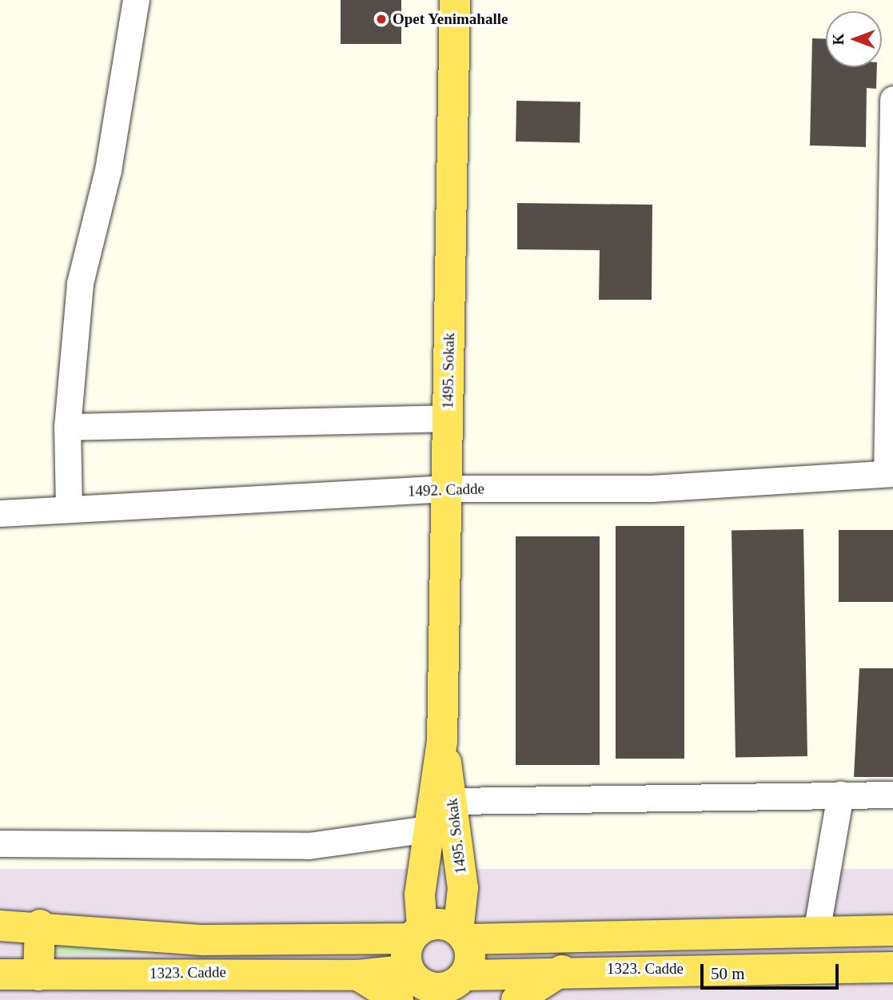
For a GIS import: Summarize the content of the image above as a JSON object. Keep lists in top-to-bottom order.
{
  "streets": {
    "main road": ["1495. Sokak", "1323. Cadde"],
    "street": ["1492. Cadde"]
  },
  "crossings": [
    ["1495. Sokak", "1492. Cadde"],
    ["1495. Sokak", "1323. Cadde"]
  ],
  "places": ["Opet Yenimahalle"],
  "scale_bar": "50 m",
  "north": "left"
}
